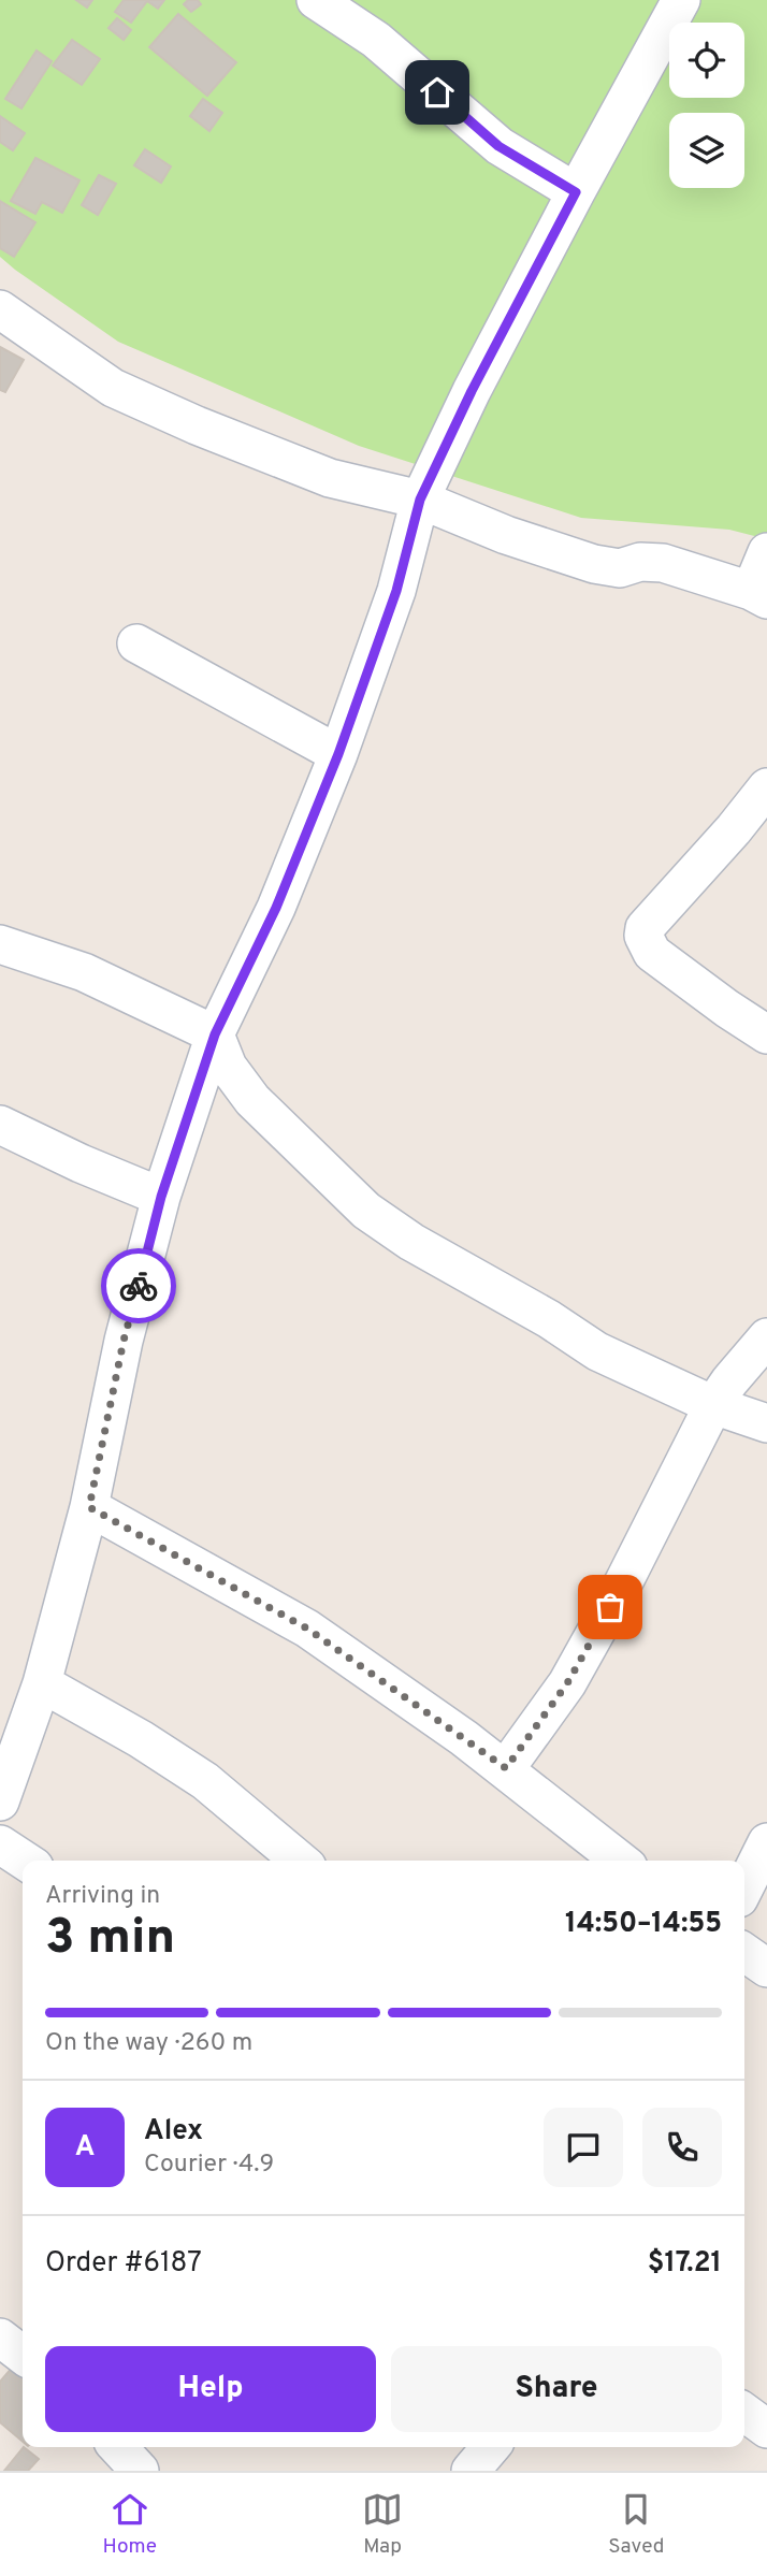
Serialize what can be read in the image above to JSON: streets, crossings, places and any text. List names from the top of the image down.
{
  "page": {
    "heading": ["3 min", "Arriving in", "14:50–14:55"],
    "panel": [
      "Alex",
      "Courier · 4.9",
      "Order #6187",
      "$17.21"
    ],
    "bar": "On the way · 260 m",
    "round": "A",
    "buttons": ["Help", "Share"],
    "tabs": ["Home", "Map", "Saved"]
  }
}
